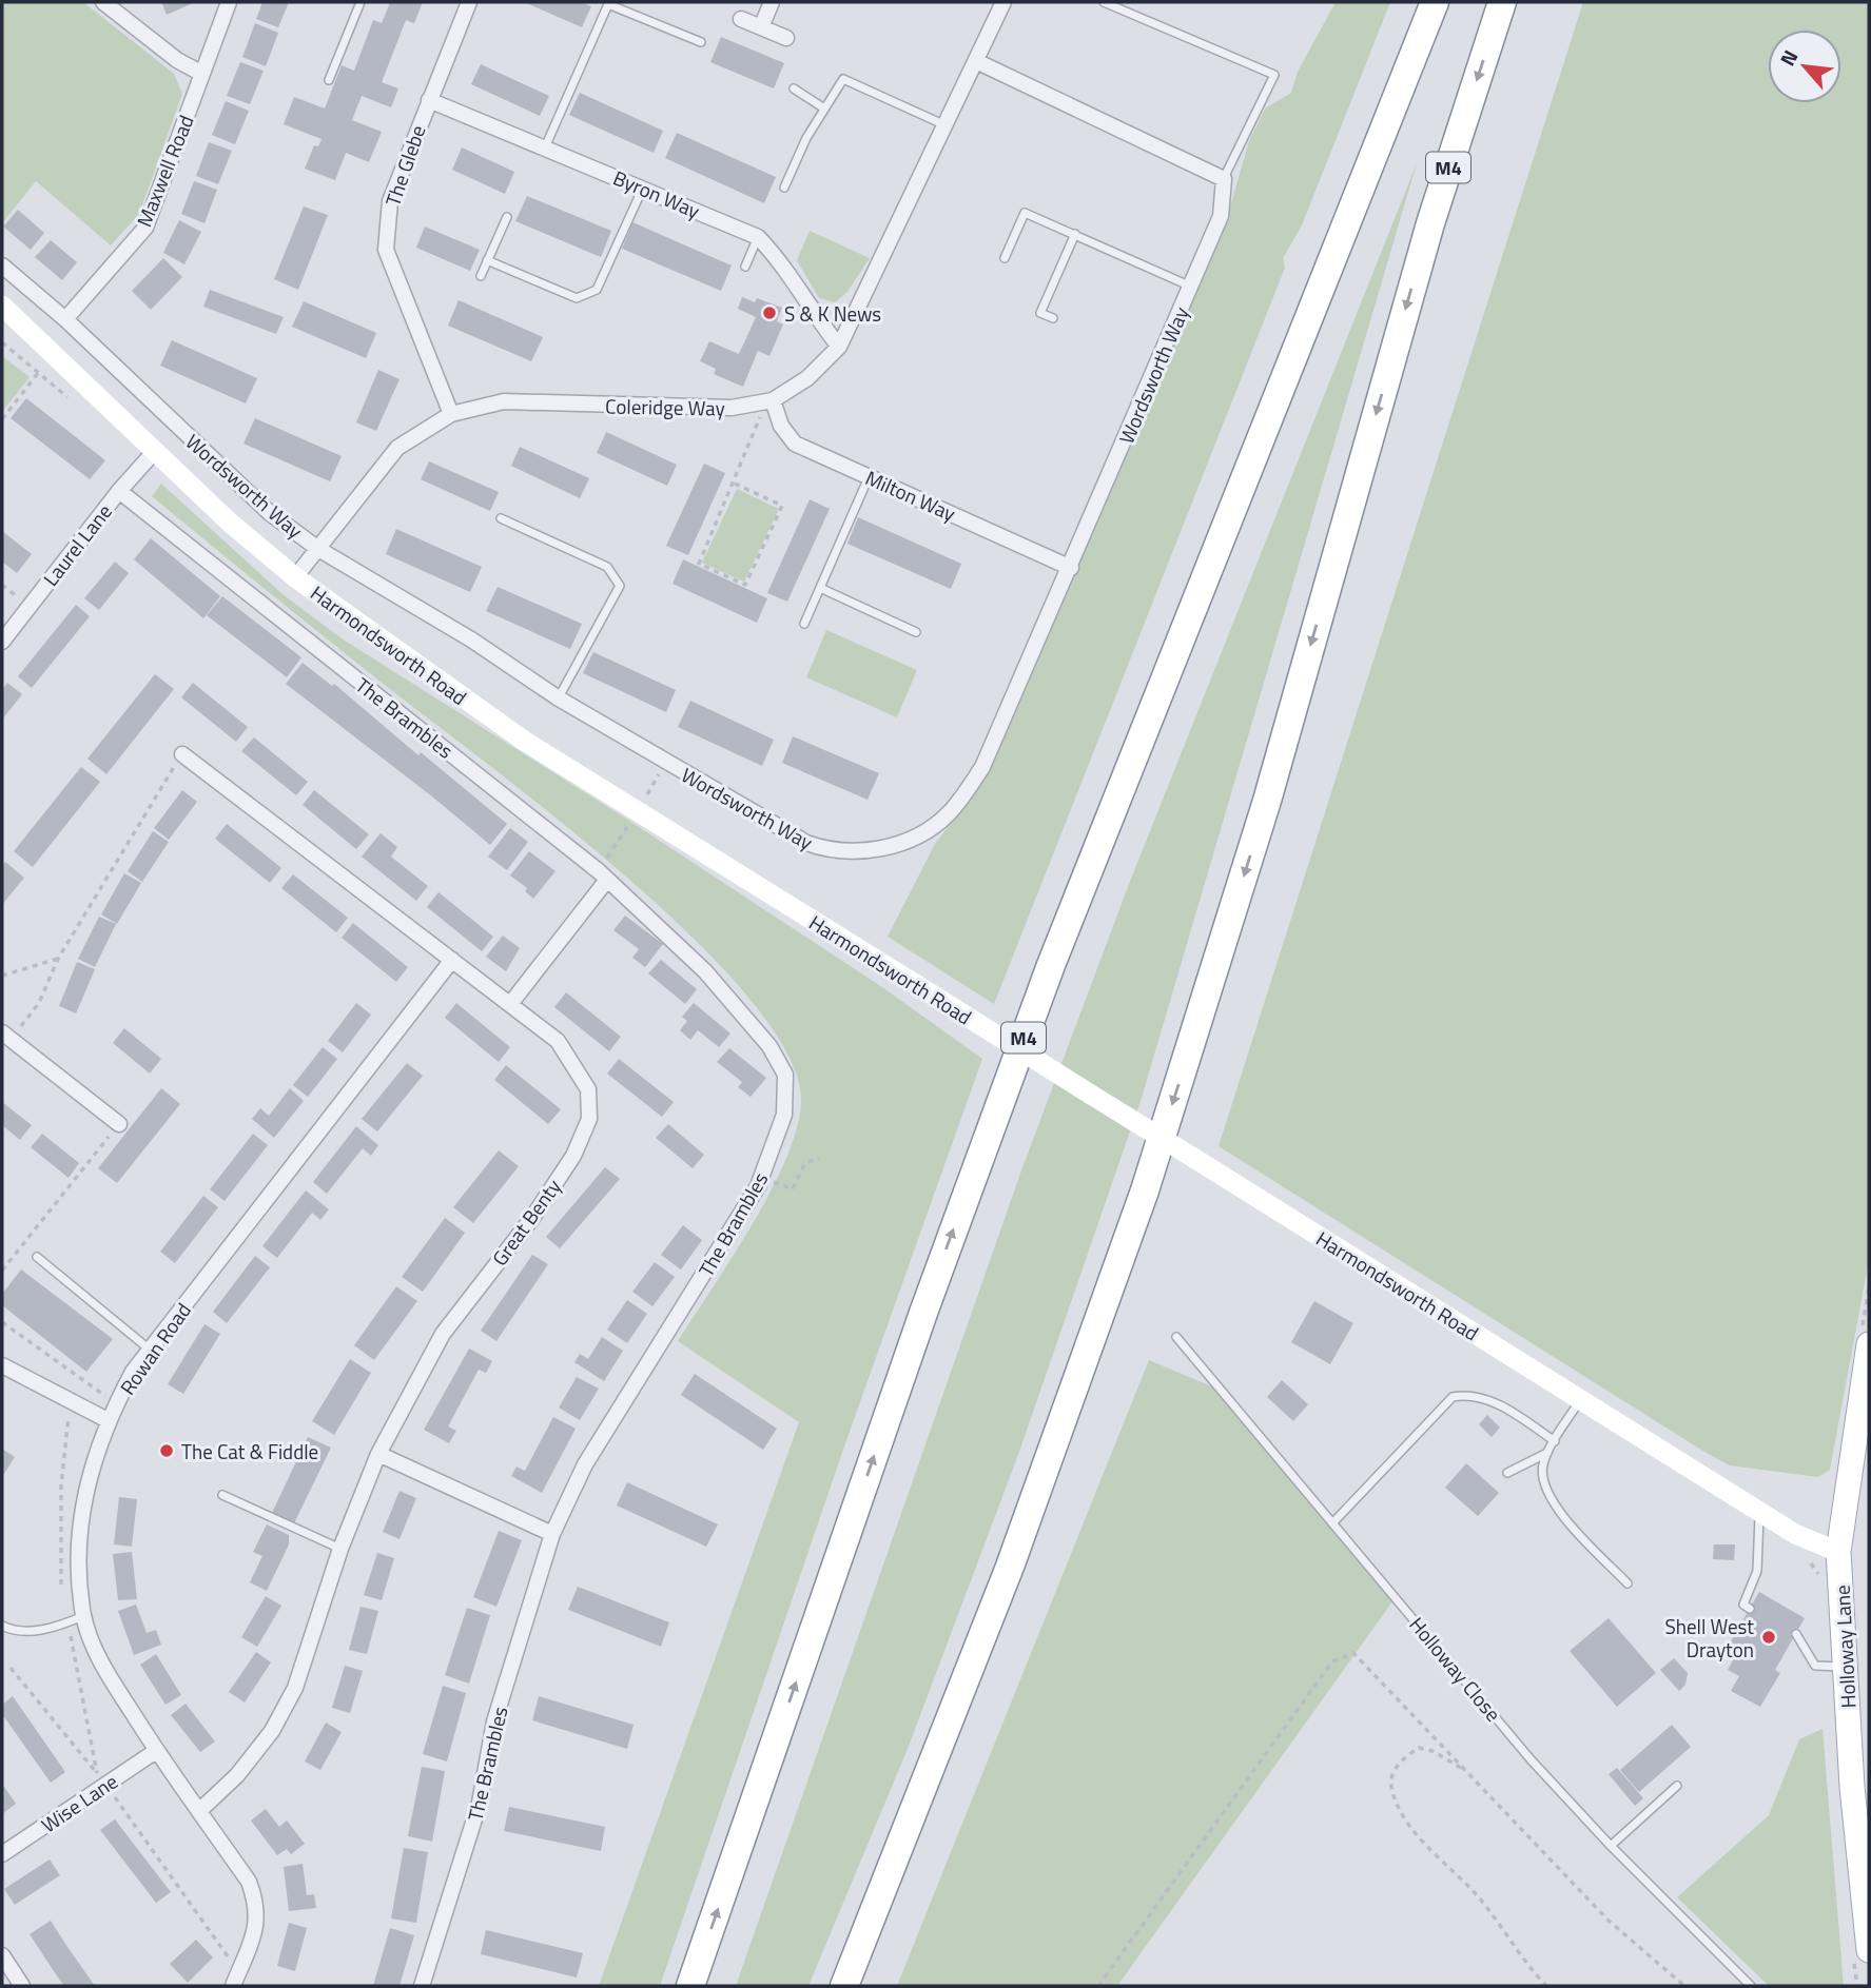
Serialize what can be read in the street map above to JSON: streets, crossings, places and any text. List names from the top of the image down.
{
  "streets": {
    "highway": ["M4"],
    "main road": ["Holloway Lane"],
    "street": [
      "The Glebe",
      "Maxwell Road",
      "Byron Way",
      "Wordsworth Way",
      "Coleridge Way",
      "Milton Way",
      "Laurel Lane",
      "Harmondsworth Road",
      "The Brambles",
      "Great Benty",
      "Rowan Road",
      "Wise Lane"
    ],
    "lane": ["Holloway Close"]
  },
  "crossings": [
    ["The Glebe", "Byron Way"],
    ["The Glebe", "Coleridge Way"],
    ["Maxwell Road", "Wordsworth Way"],
    ["Byron Way", "Coleridge Way"],
    ["Wordsworth Way", "Coleridge Way"],
    ["Wordsworth Way", "Milton Way"],
    ["Coleridge Way", "Milton Way"],
    ["Coleridge Way", "Harmondsworth Road"],
    ["Laurel Lane", "Harmondsworth Road"],
    ["Laurel Lane", "The Brambles"],
    ["Harmondsworth Road", "Holloway Lane"],
    ["Great Benty", "Rowan Road"],
    ["Rowan Road", "Wise Lane"]
  ],
  "places": ["S & K News", "The Cat & Fiddle", "Shell West Drayton"],
  "north": "top left"
}
